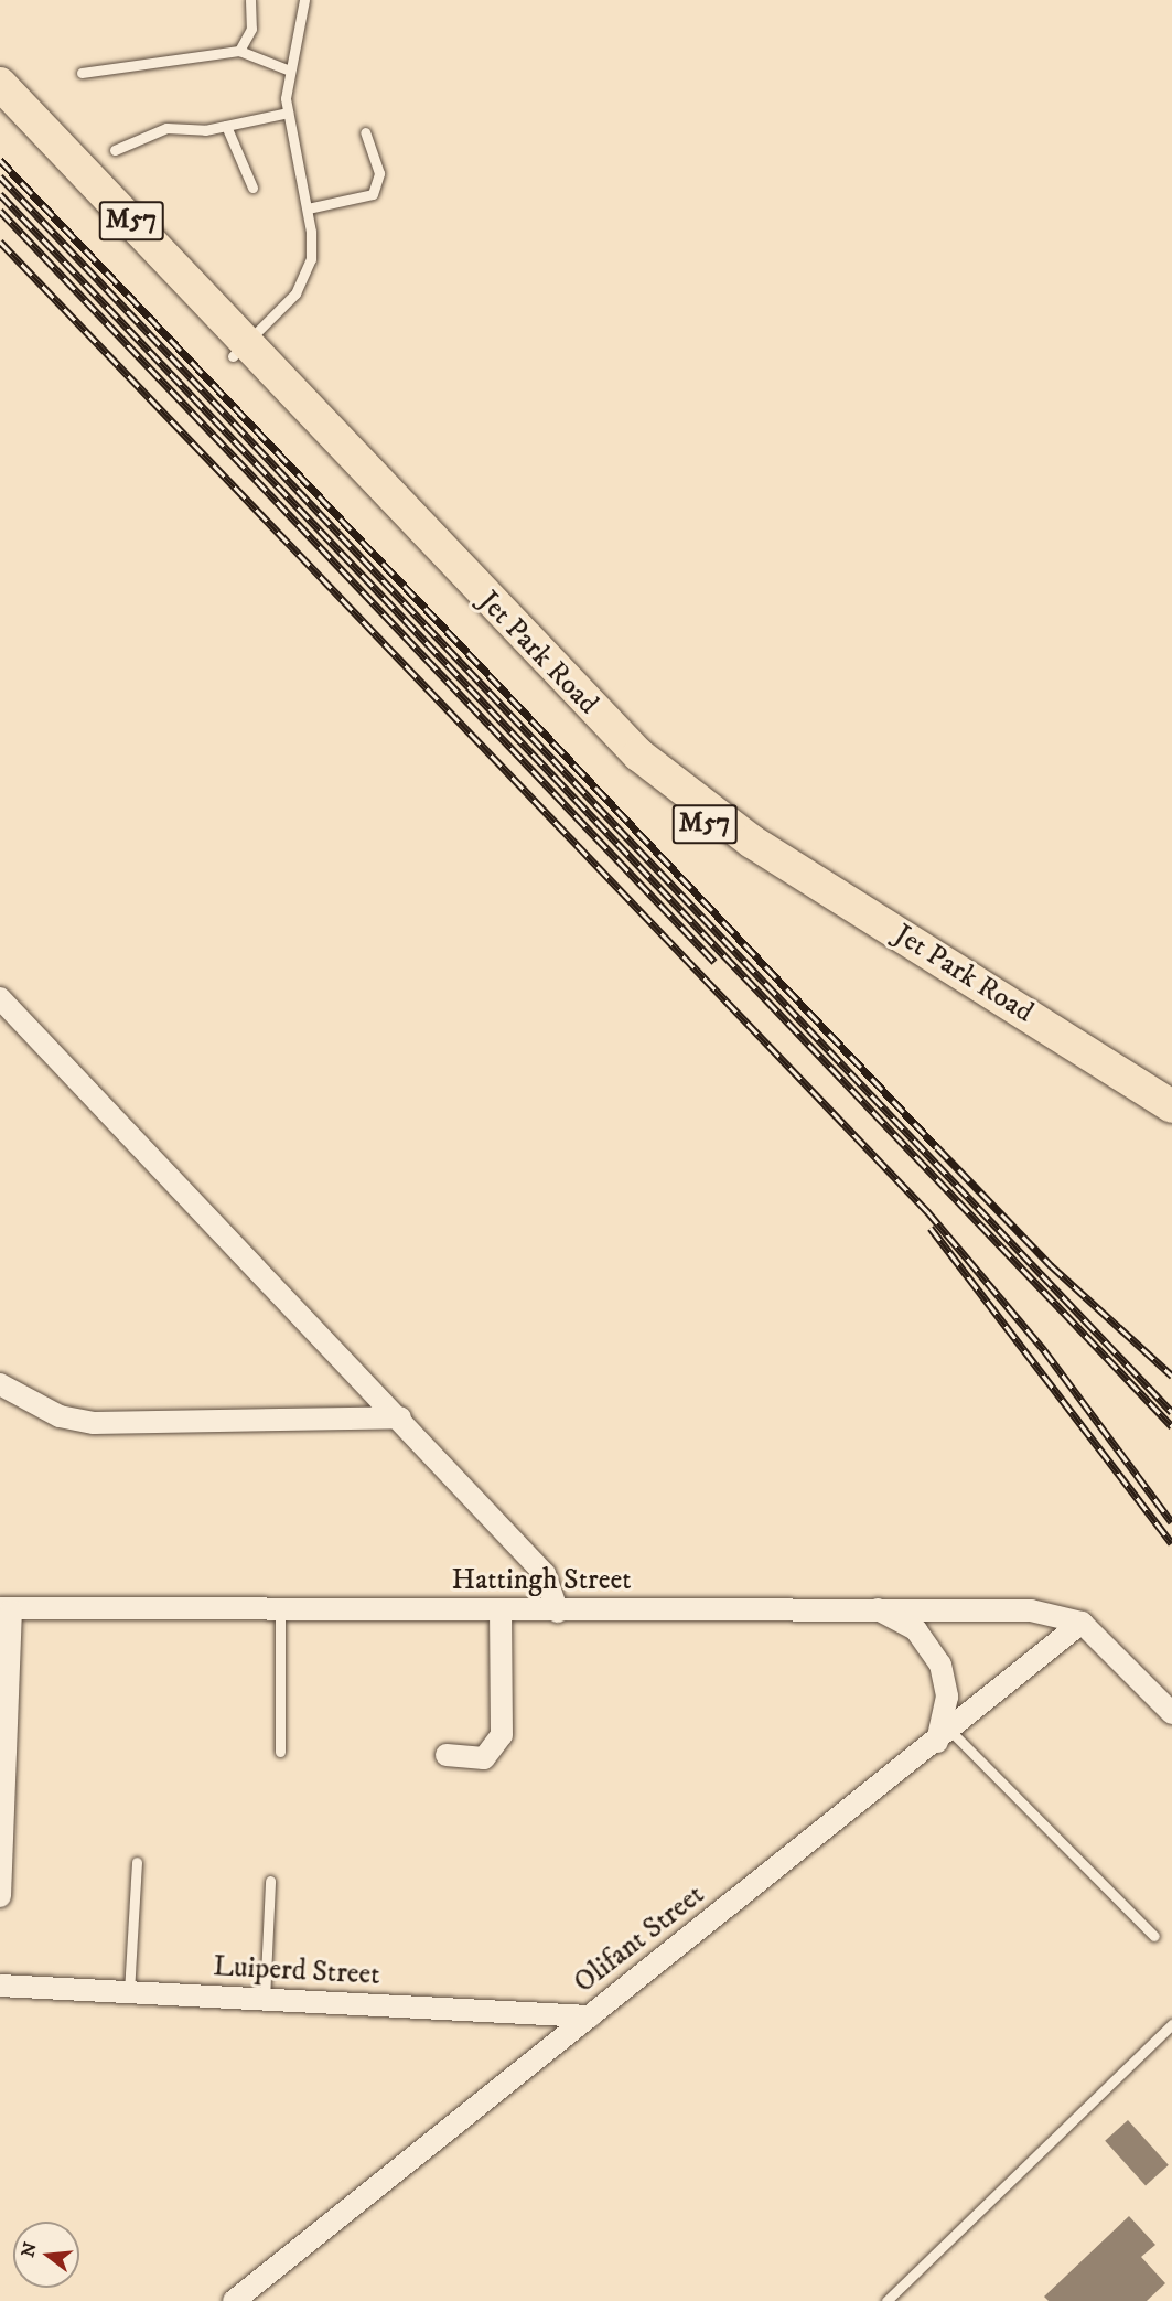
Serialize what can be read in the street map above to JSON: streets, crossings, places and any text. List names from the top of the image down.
{
  "streets": {
    "main road": ["M57", "Jet Park Road"],
    "street": ["Hattingh Street", "Olifant Street", "Luiperd Street"]
  },
  "crossings": [
    ["Hattingh Street", "Olifant Street"],
    ["Olifant Street", "Luiperd Street"]
  ],
  "north": "left"
}
